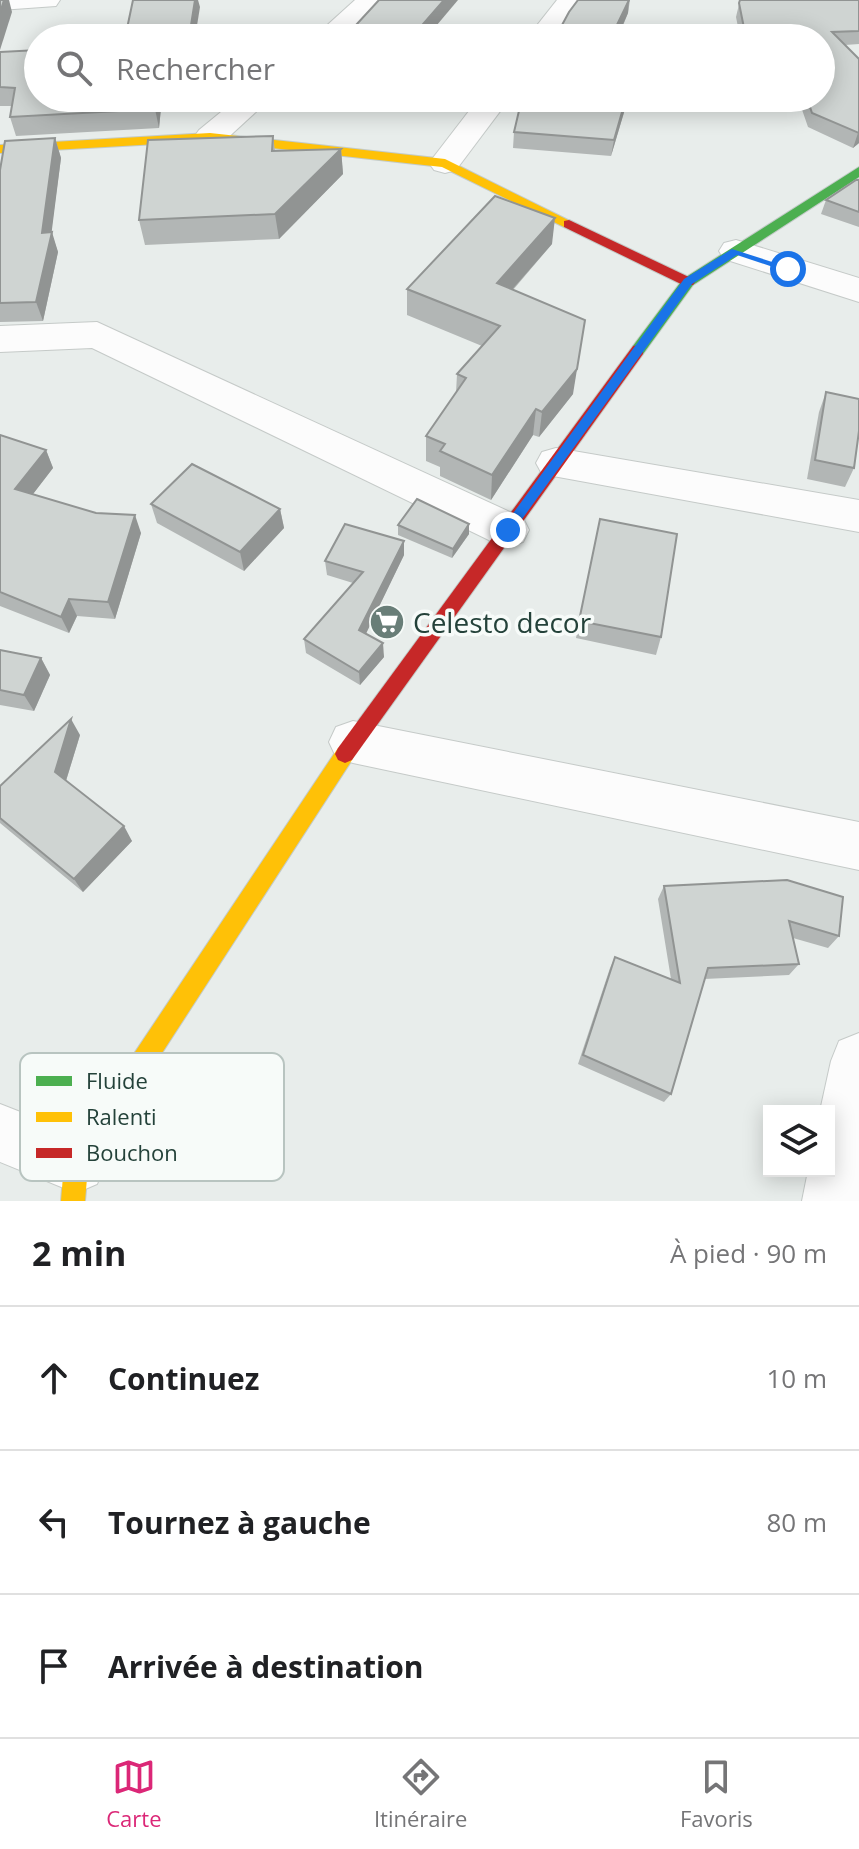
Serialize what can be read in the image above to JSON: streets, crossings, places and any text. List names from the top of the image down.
{
  "places": {
    "supermarket": ["Celesto decor"]
  },
  "legend": ["Fluide", "Ralenti", "Bouchon"],
  "page": {
    "search": "Rechercher",
    "heading": ["2 min", "À pied · 90 m"],
    "list": [
      ["Continuez", "10 m"],
      ["Tournez à gauche", "80 m"],
      "Arrivée à destination"
    ],
    "nav": ["Carte", "Itinéraire", "Favoris"]
  }
}
